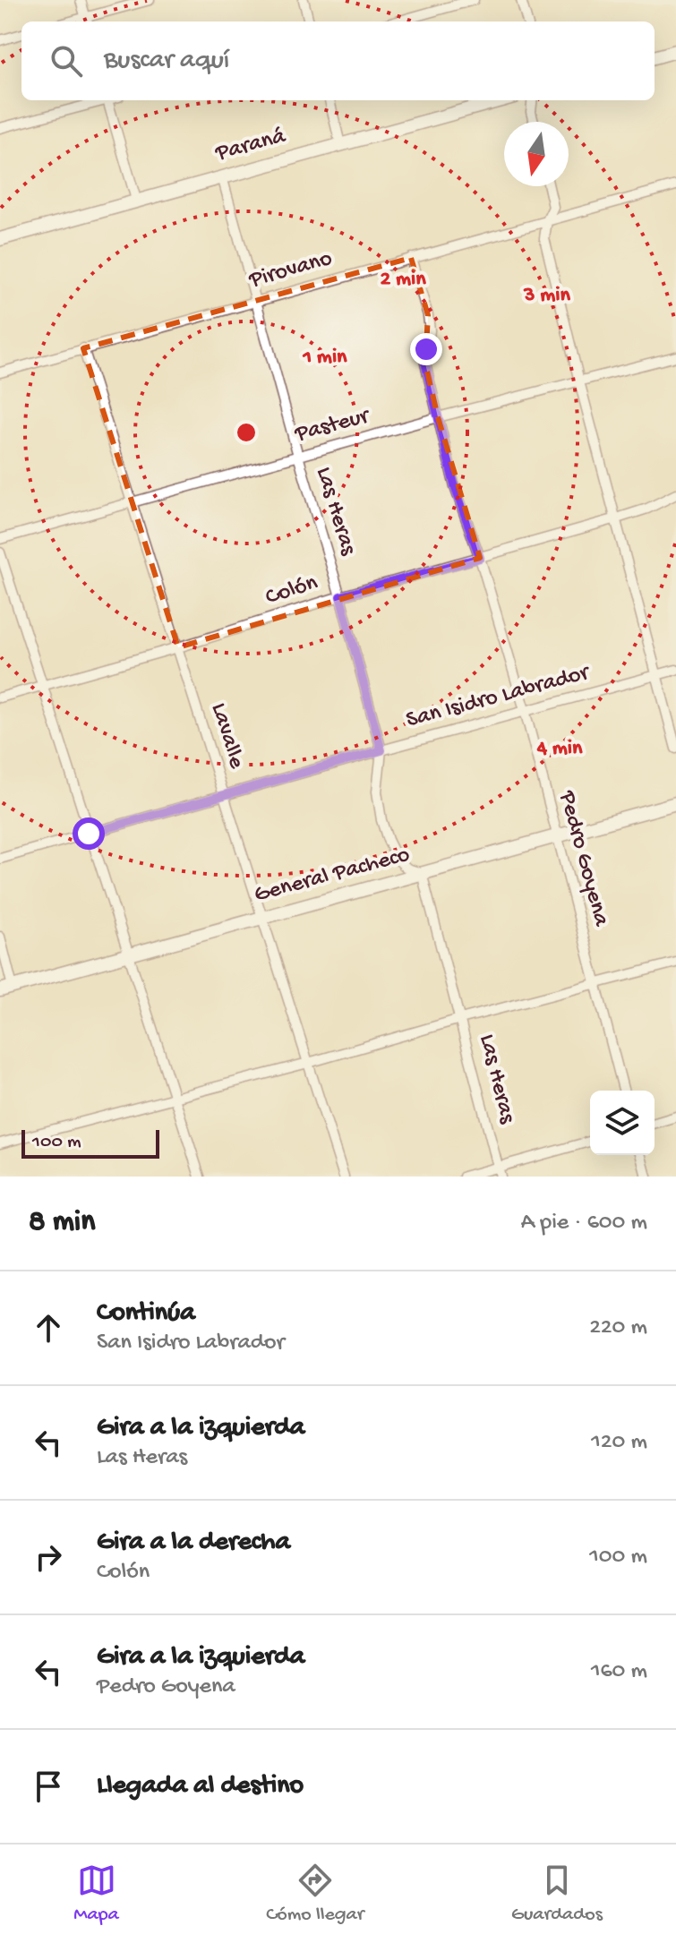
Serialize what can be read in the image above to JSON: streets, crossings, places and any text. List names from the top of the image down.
{
  "streets": {
    "street": [
      "Paraná",
      "Pirovano",
      "Pasteur",
      "Las Heras",
      "Colón",
      "San Isidro Labrador",
      "Lavalle",
      "Pedro Goyena",
      "General Pacheco"
    ]
  },
  "crossings": [
    ["Paraná", "Las Heras"],
    ["Pirovano", "Las Heras"],
    ["Pirovano", "Lavalle"],
    ["Pirovano", "Pedro Goyena"],
    ["Pasteur", "Las Heras"],
    ["Pasteur", "Lavalle"],
    ["Pasteur", "Pedro Goyena"],
    ["Las Heras", "Colón"],
    ["Las Heras", "San Isidro Labrador"],
    ["Las Heras", "General Pacheco"],
    ["Colón", "Lavalle"],
    ["Colón", "Pedro Goyena"],
    ["San Isidro Labrador", "Lavalle"],
    ["San Isidro Labrador", "Pedro Goyena"],
    ["Lavalle", "General Pacheco"],
    ["Pedro Goyena", "General Pacheco"]
  ],
  "scale_bar": "100 m",
  "north": "bottom",
  "page": {
    "search": "Buscar aquí",
    "scale": "100 m",
    "heading": ["8 min", "A pie · 600 m"],
    "list": [
      ["Continúa", "San Isidro Labrador", "220 m"],
      ["Gira a la izquierda", "Las Heras", "120 m"],
      ["Gira a la derecha", "Colón", "100 m"],
      ["Gira a la izquierda", "Pedro Goyena", "160 m"],
      "Llegada al destino"
    ],
    "nav": ["Mapa", "Cómo llegar", "Guardados"]
  },
  "rings": [
    "2 min",
    "3 min",
    "1 min",
    "4 min"
  ]
}
